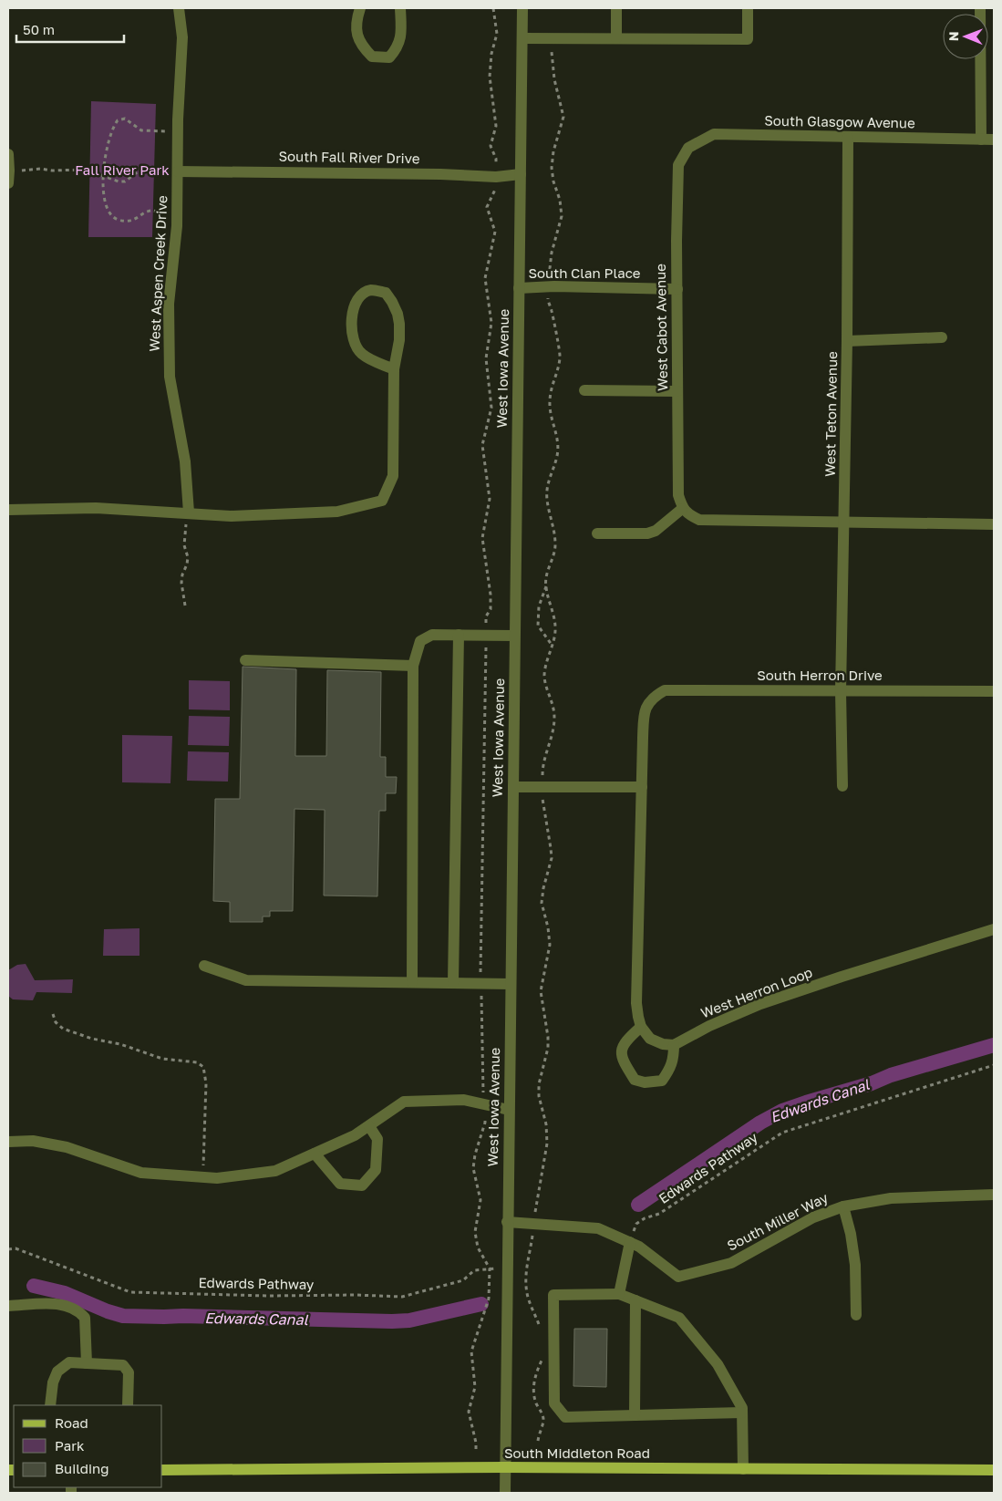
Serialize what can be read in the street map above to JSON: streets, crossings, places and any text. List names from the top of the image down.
{
  "streets": {
    "main road": ["South Middleton Road"],
    "street": [
      "South Glasgow Avenue",
      "South Fall River Drive",
      "West Aspen Creek Drive",
      "South Clan Place",
      "West Cabot Avenue",
      "West Iowa Avenue",
      "West Teton Avenue",
      "South Herron Drive",
      "West Herron Loop",
      "South Miller Way"
    ],
    "path": ["Edwards Pathway"]
  },
  "crossings": [
    ["South Glasgow Avenue", "West Cabot Avenue"],
    ["South Glasgow Avenue", "West Teton Avenue"],
    ["South Fall River Drive", "West Aspen Creek Drive"],
    ["South Fall River Drive", "West Iowa Avenue"],
    ["South Clan Place", "West Cabot Avenue"],
    ["South Clan Place", "West Iowa Avenue"],
    ["West Iowa Avenue", "Edwards Pathway"],
    ["West Iowa Avenue", "South Miller Way"],
    ["West Iowa Avenue", "South Middleton Road"],
    ["West Teton Avenue", "South Herron Drive"],
    ["Edwards Pathway", "South Miller Way"]
  ],
  "water": ["Edwards Canal"],
  "parks": ["Fall River Park"],
  "legend": ["Road", "Park", "Building"],
  "scale_bar": "50 m",
  "north": "left"
}
